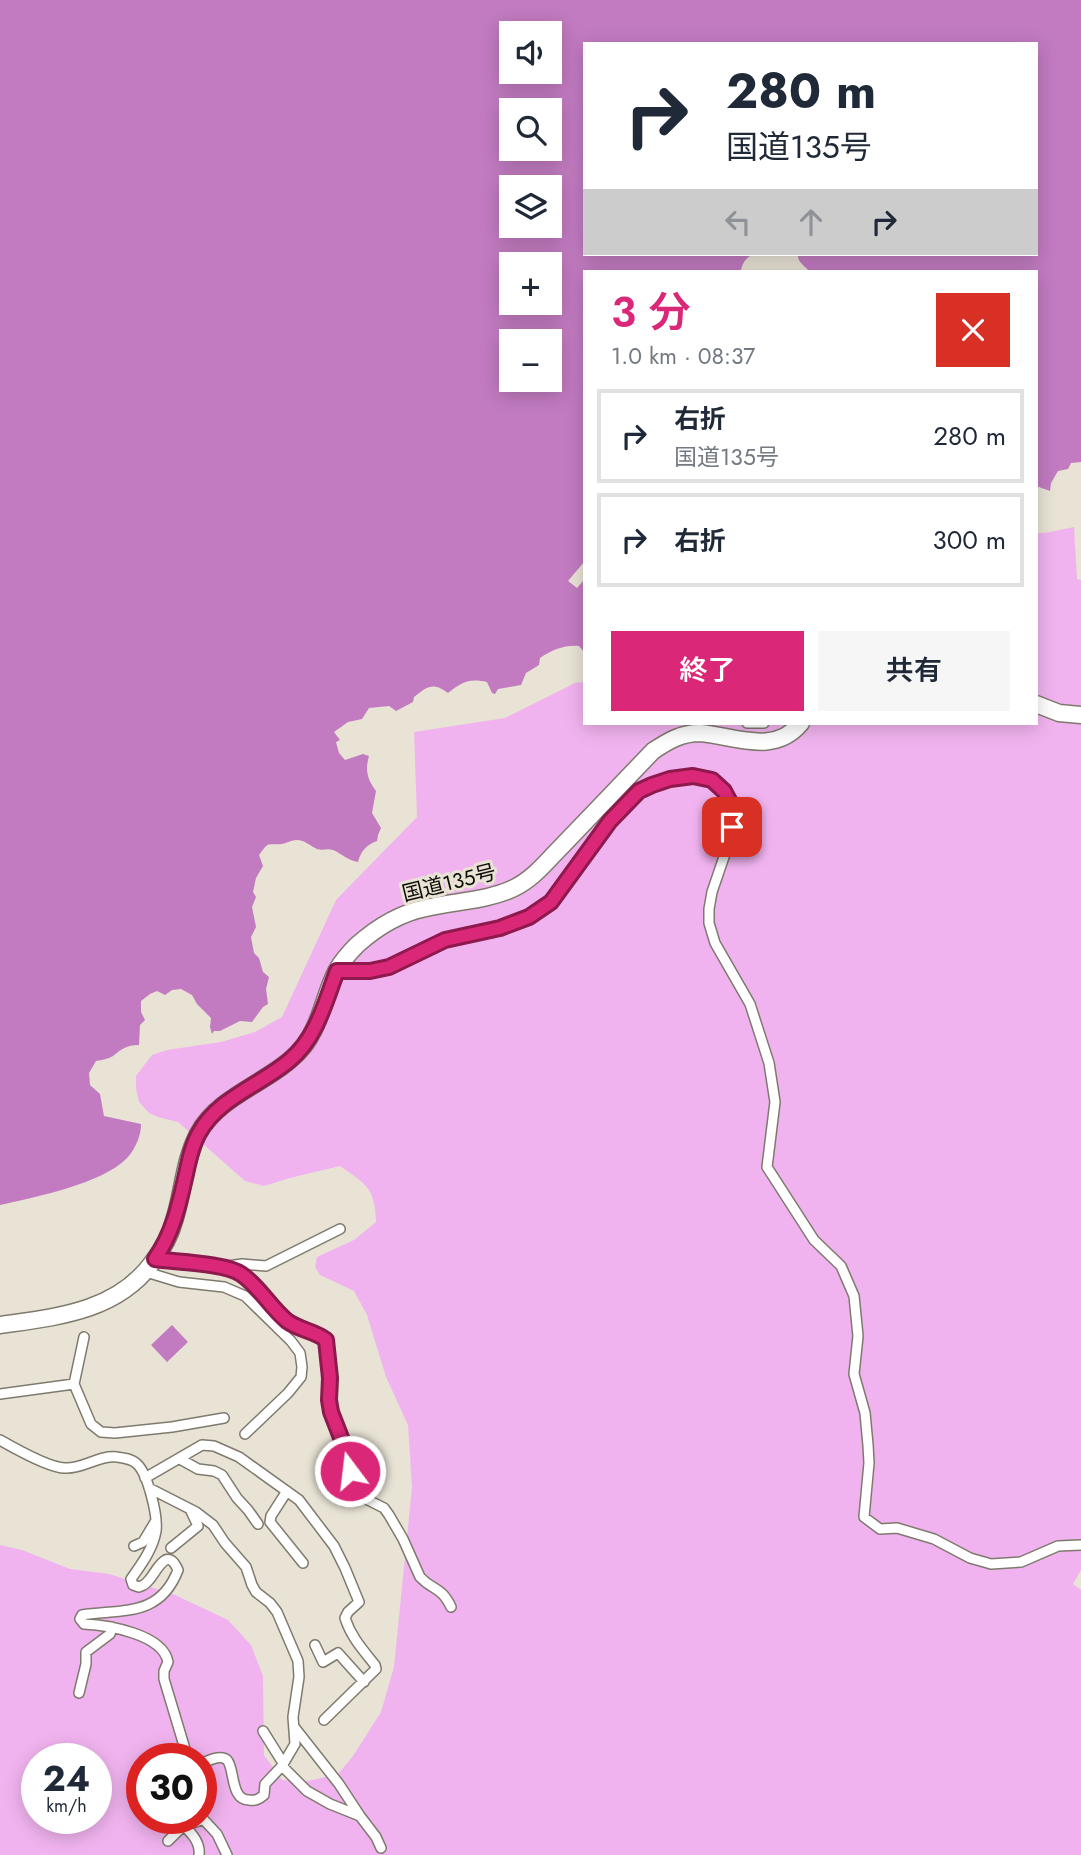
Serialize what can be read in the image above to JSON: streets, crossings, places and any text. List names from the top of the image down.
{
  "streets": {
    "highway": ["国道135号"]
  },
  "page": {
    "map_buttons": ["+", "−"],
    "turn": ["280 m", "国道135号"],
    "heading": ["3 分", "1.0 km · 08:37"],
    "list": [
      {
        "name": "右折",
        "note": "国道135号",
        "value": "280 m"
      },
      {
        "name": "右折",
        "value": "300 m"
      }
    ],
    "buttons": ["終了", "共有"],
    "speed": "24 km/h",
    "limit": "30"
  }
}
